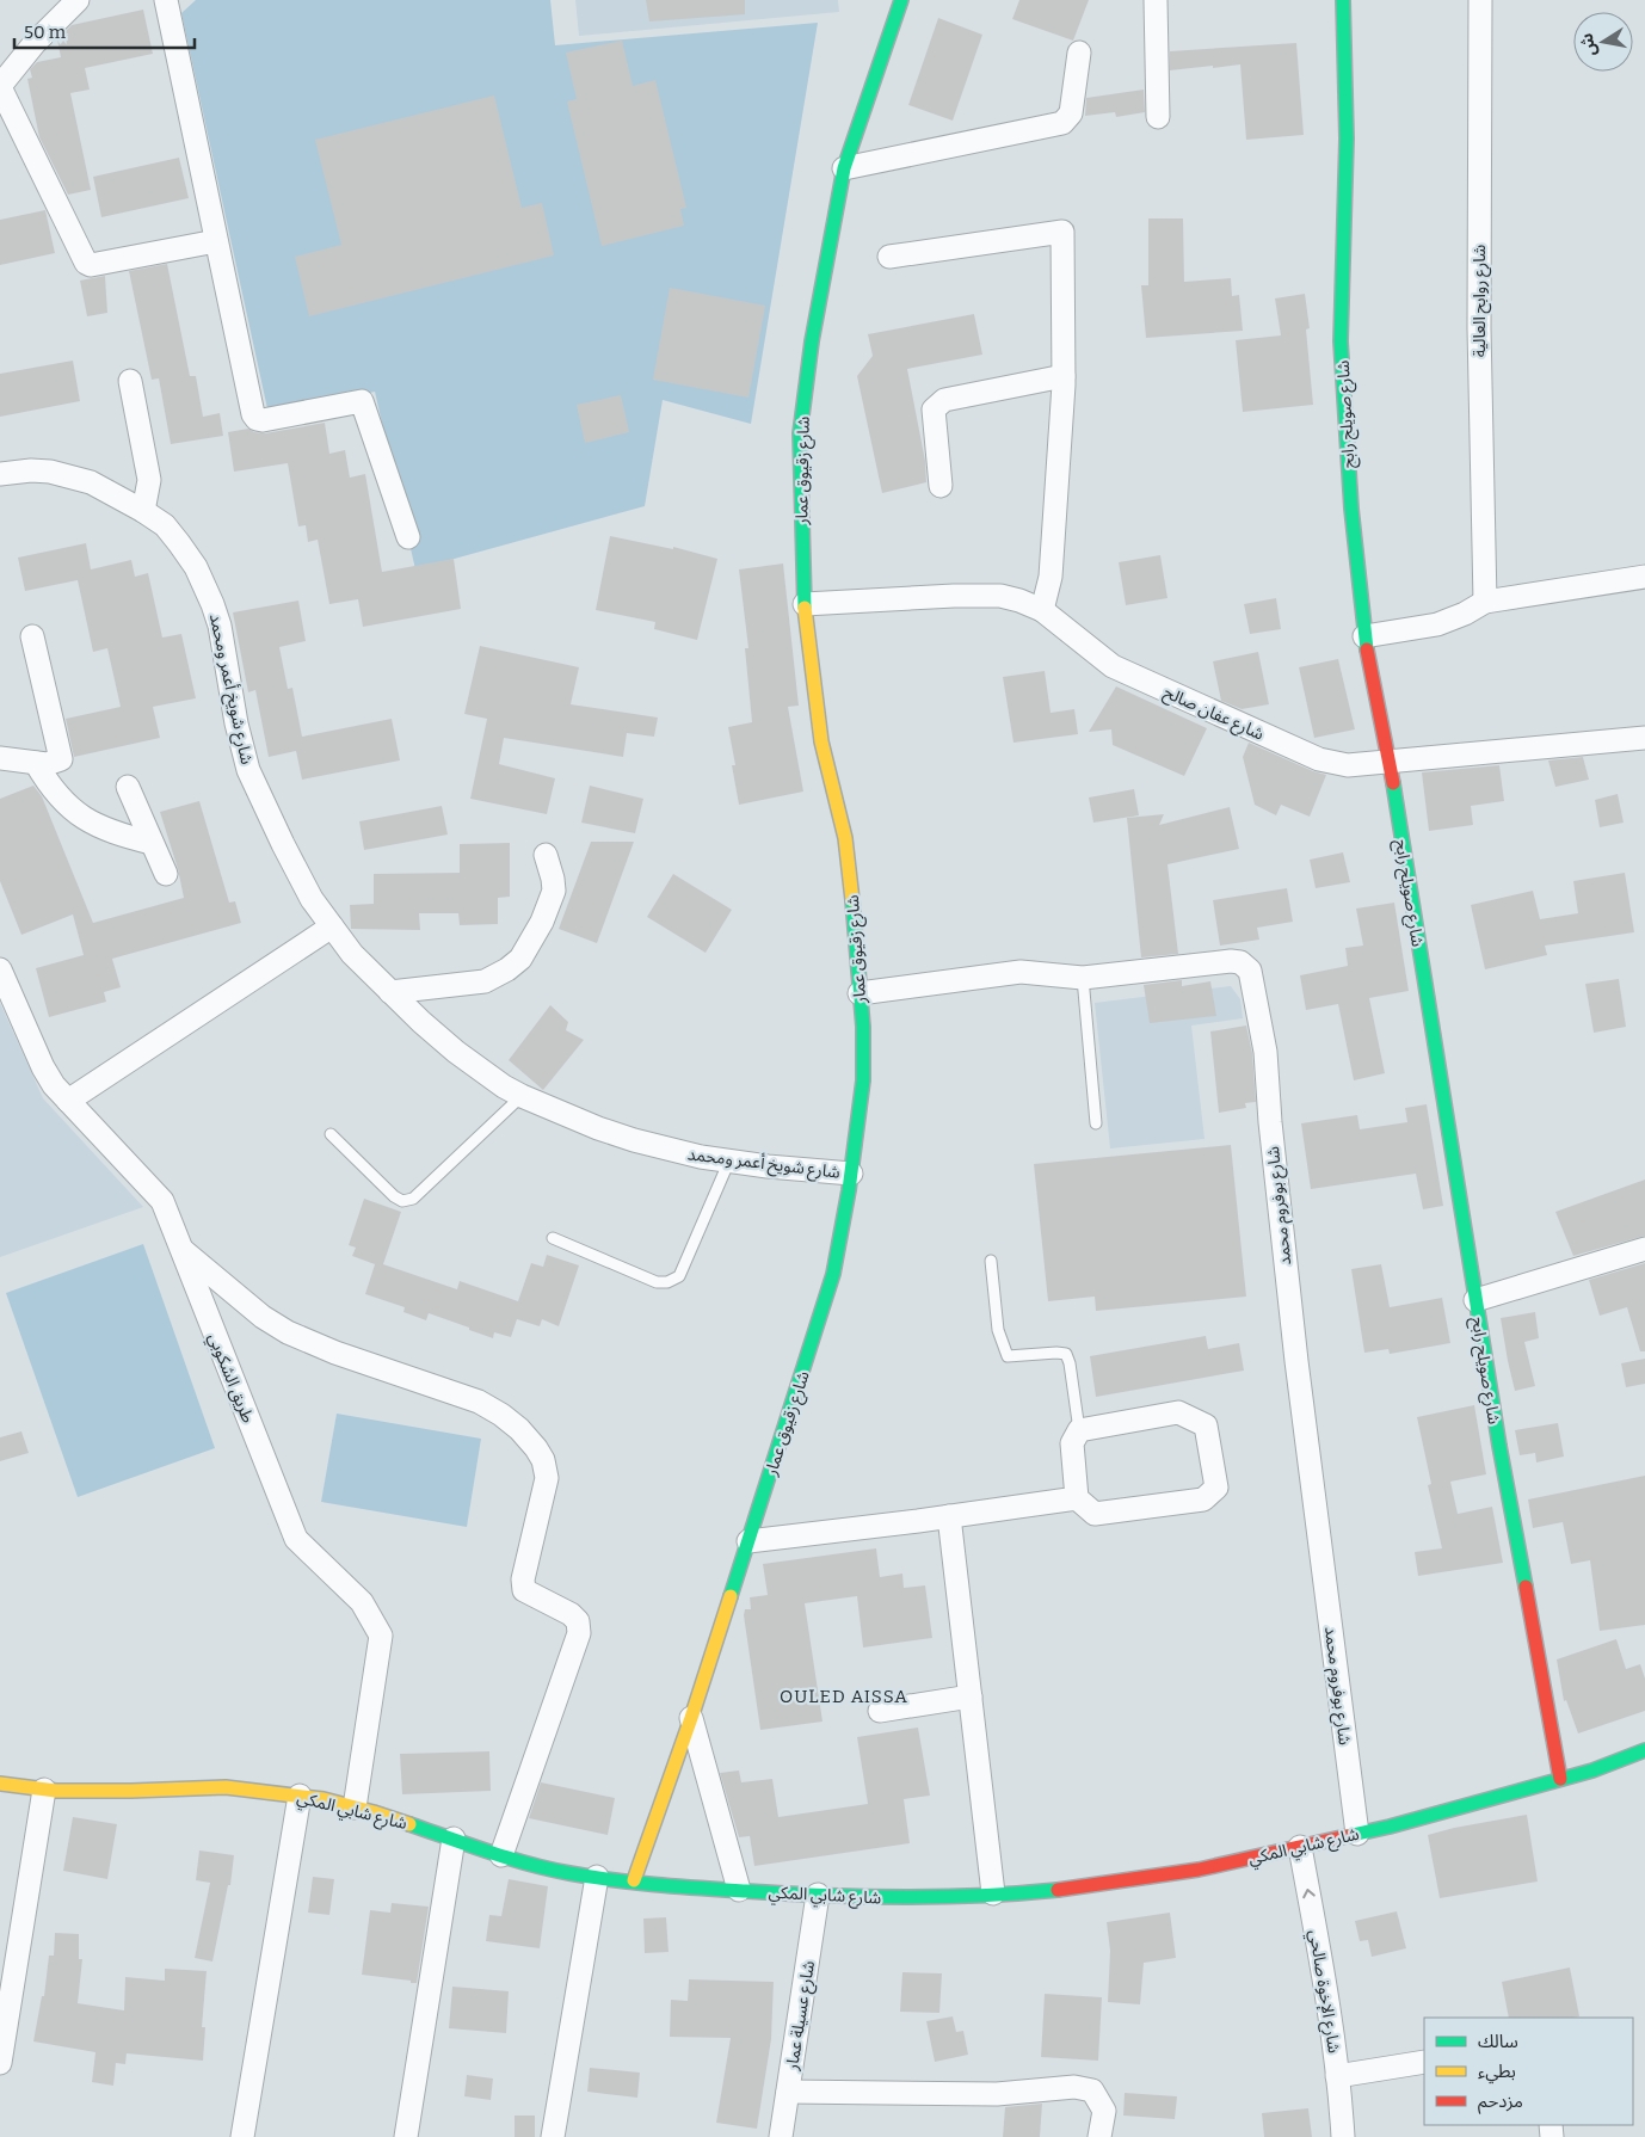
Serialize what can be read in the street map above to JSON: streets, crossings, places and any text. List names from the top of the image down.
{
  "streets": {
    "main road": ["شارع صويلح رابح", "شارع زقيوق عمار", "شارع شابي المكي"],
    "street": [
      "شارع روابح العالية",
      "شارع شويخ أعمر ومحمد",
      "شارع عفان صالح",
      "شارع بوفروم محمد",
      "طريق الشكوبي",
      "شارع الإخوة صالحي",
      "شارع عسيلة عمار"
    ]
  },
  "crossings": [
    ["شارع صويلح رابح", "شارع عفان صالح"],
    ["شارع صويلح رابح", "شارع شابي المكي"],
    ["شارع زقيوق عمار", "شارع شويخ أعمر ومحمد"],
    ["شارع زقيوق عمار", "شارع عفان صالح"],
    ["شارع زقيوق عمار", "شارع بوفروم محمد"],
    ["شارع زقيوق عمار", "شارع شابي المكي"],
    ["شارع بوفروم محمد", "شارع شابي المكي"],
    ["طريق الشكوبي", "شارع شابي المكي"],
    ["شارع شابي المكي", "شارع الإخوة صالحي"],
    ["شارع شابي المكي", "شارع عسيلة عمار"]
  ],
  "one_way": ["شارع الإخوة صالحي"],
  "districts": ["OULED AISSA"],
  "legend": ["سالك", "بطيء", "مزدحم"],
  "scale_bar": "50 m",
  "north": "left"
}
